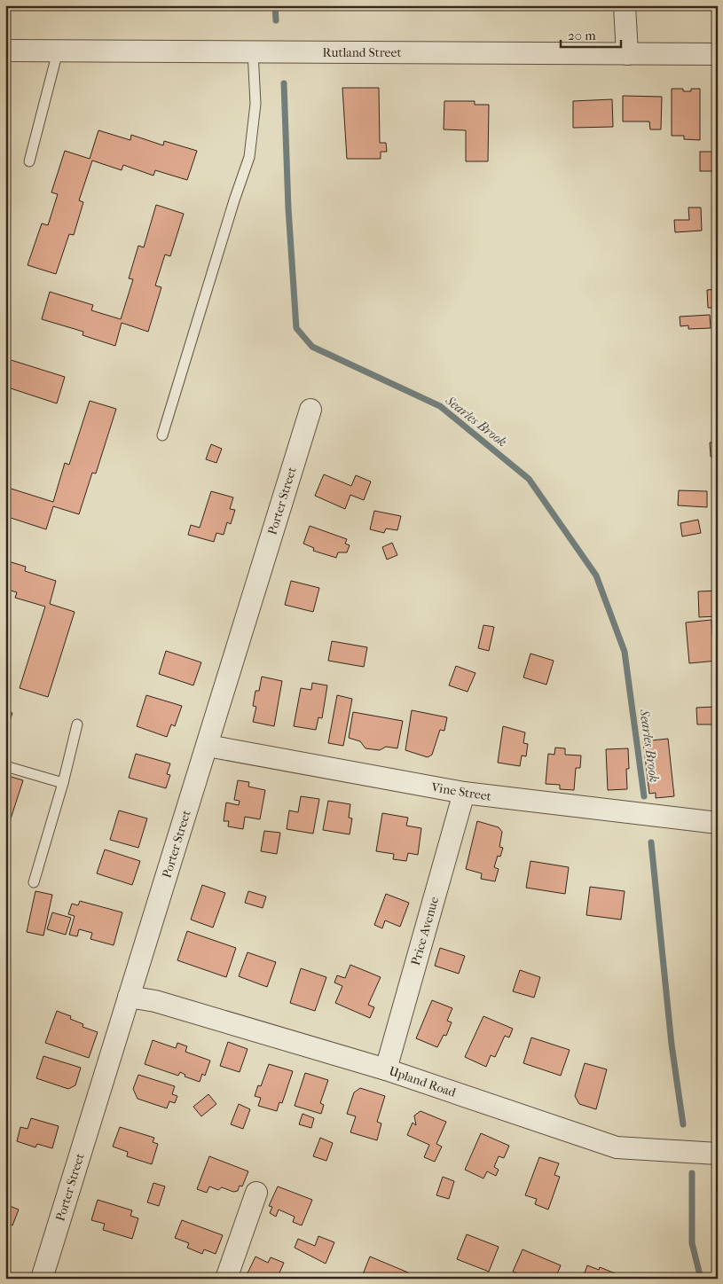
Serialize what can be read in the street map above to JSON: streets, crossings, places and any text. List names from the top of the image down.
{
  "streets": {
    "street": [
      "Rutland Street",
      "Porter Street",
      "Vine Street",
      "Price Avenue",
      "Upland Road"
    ]
  },
  "crossings": [
    ["Porter Street", "Vine Street"],
    ["Porter Street", "Upland Road"],
    ["Vine Street", "Price Avenue"],
    ["Price Avenue", "Upland Road"]
  ],
  "water": ["Searles Brook"],
  "scale_bar": "20 m"
}
